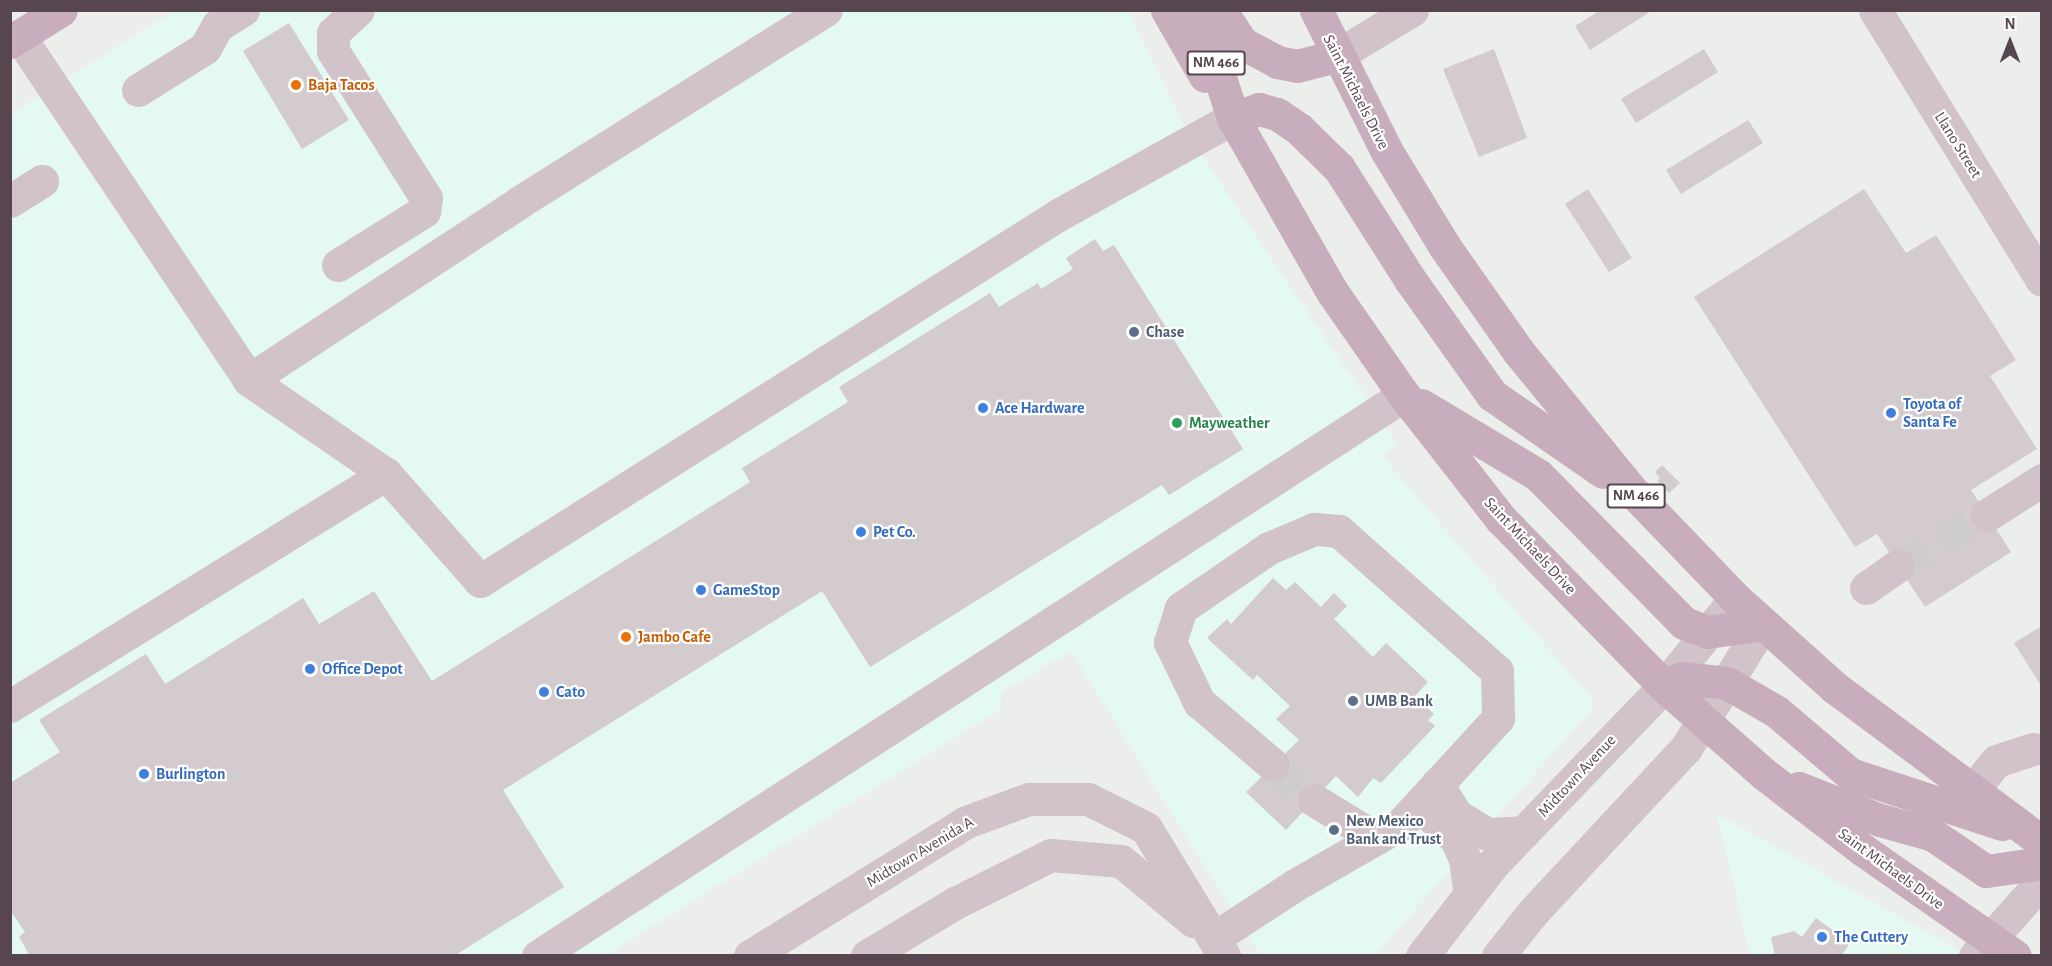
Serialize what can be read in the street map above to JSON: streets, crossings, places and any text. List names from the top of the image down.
{
  "streets": {
    "main road": ["NM 466", "Saint Michaels Drive"],
    "street": ["Llano Street", "Midtown Avenue", "Midtown Avenida A"]
  },
  "crossings": [
    ["Saint Michaels Drive", "Midtown Avenue"]
  ],
  "places": [
    "Baja Tacos",
    "Chase",
    "Ace Hardware",
    "Toyota of Santa Fe",
    "Mayweather",
    "Pet Co.",
    "GameStop",
    "Jambo Cafe",
    "Office Depot",
    "Cato",
    "UMB Bank",
    "Burlington",
    "New Mexico Bank and Trust",
    "The Cuttery"
  ],
  "north": "top"
}
